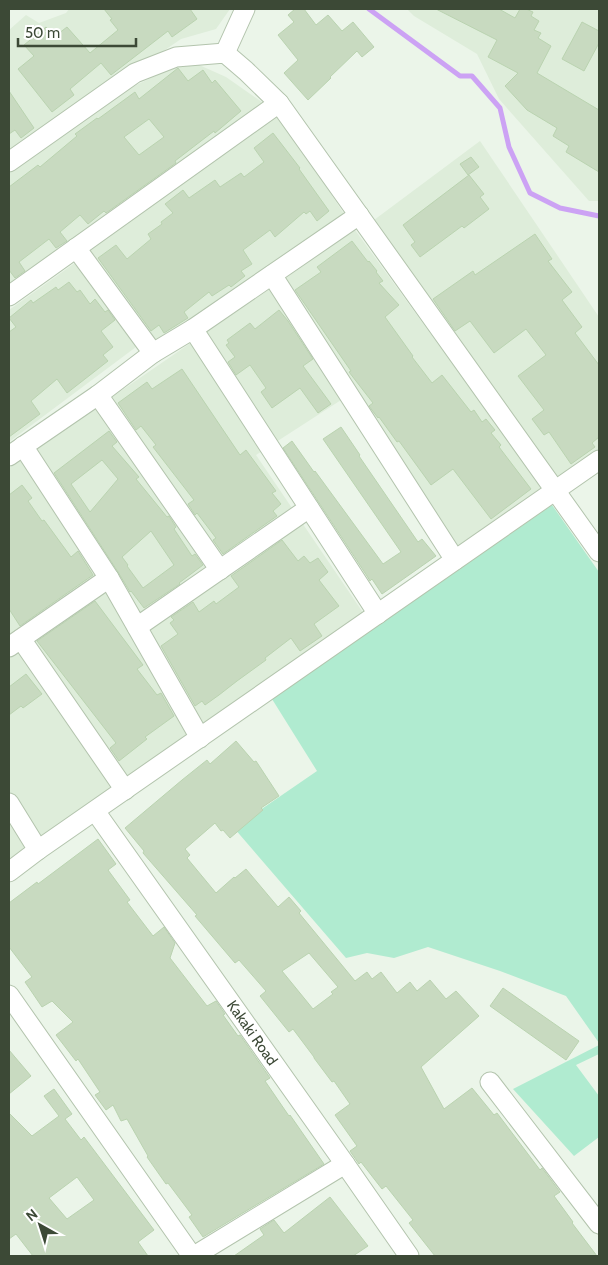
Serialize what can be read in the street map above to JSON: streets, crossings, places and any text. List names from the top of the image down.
{
  "streets": {
    "street": ["Kakaki Road"]
  },
  "scale_bar": "50 m",
  "north": "top left"
}
